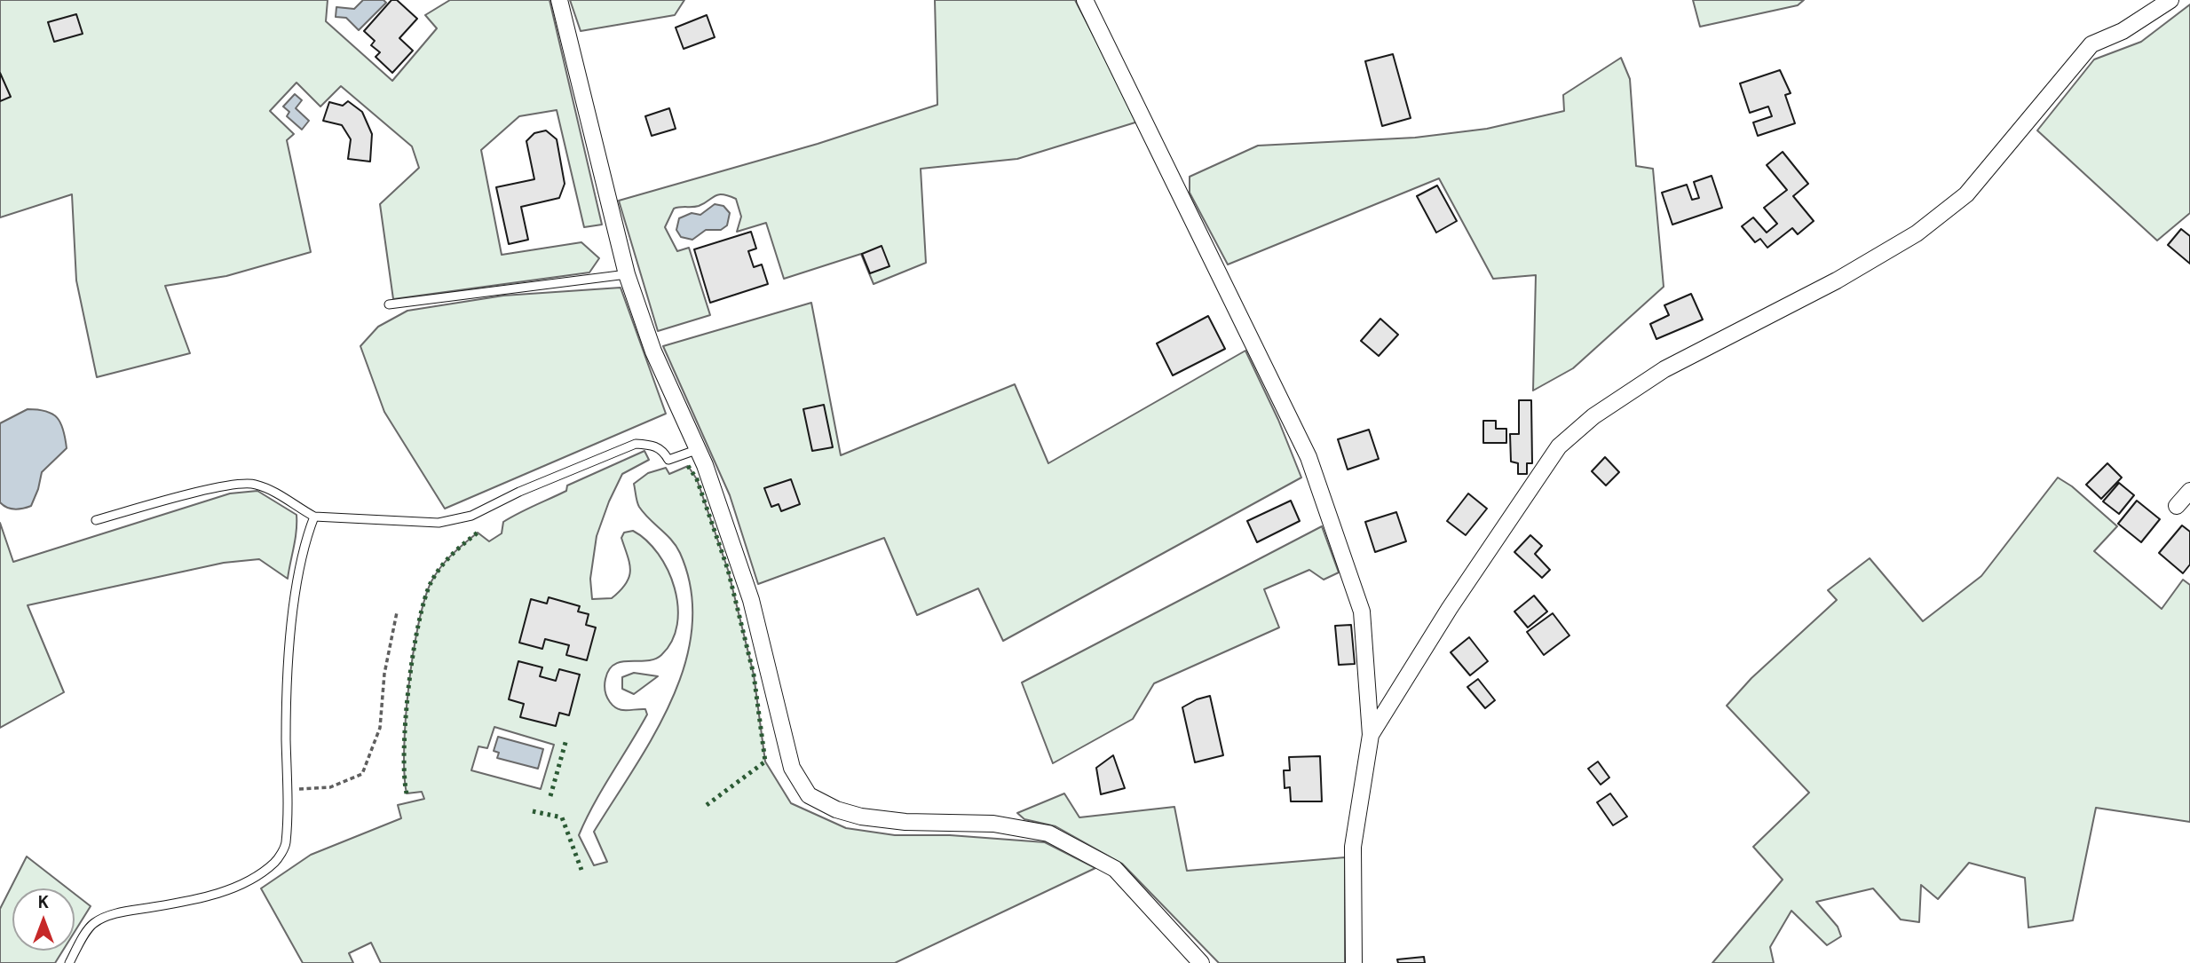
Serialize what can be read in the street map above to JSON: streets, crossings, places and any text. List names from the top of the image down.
{
  "north": "top"
}
